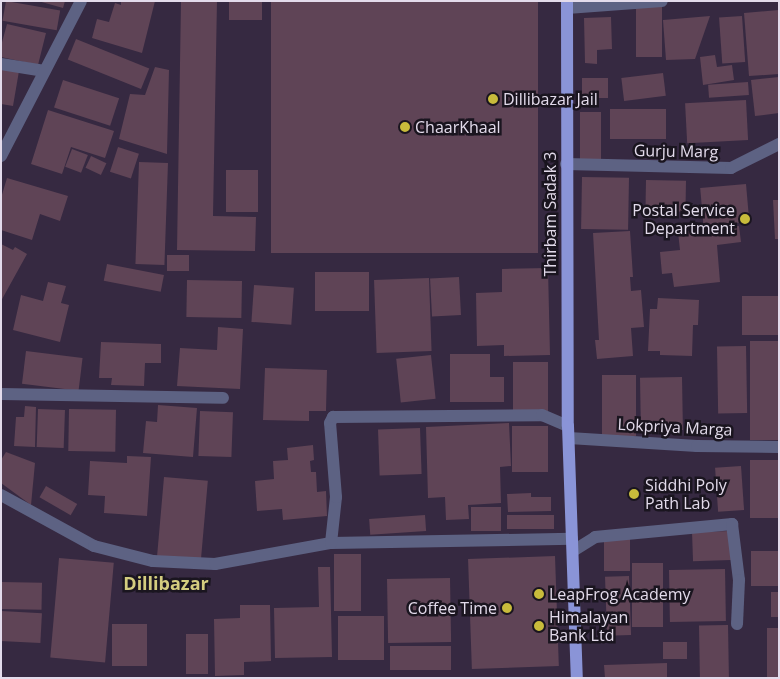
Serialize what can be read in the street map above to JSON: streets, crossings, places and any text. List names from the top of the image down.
{
  "streets": {
    "main road": ["Thirbam Sadak 3"],
    "street": ["Gurju Marg", "Lokpriya Marga"]
  },
  "crossings": [
    ["Gurju Marg", "Thirbam Sadak 3"],
    ["Thirbam Sadak 3", "Lokpriya Marga"]
  ],
  "districts": ["Dillibazar"],
  "places": [
    "Dillibazar Jail",
    "ChaarKhaal",
    "Postal Service Department",
    "Siddhi Poly Path Lab",
    "LeapFrog Academy",
    "Coffee Time",
    "Himalayan Bank Ltd"
  ]
}
